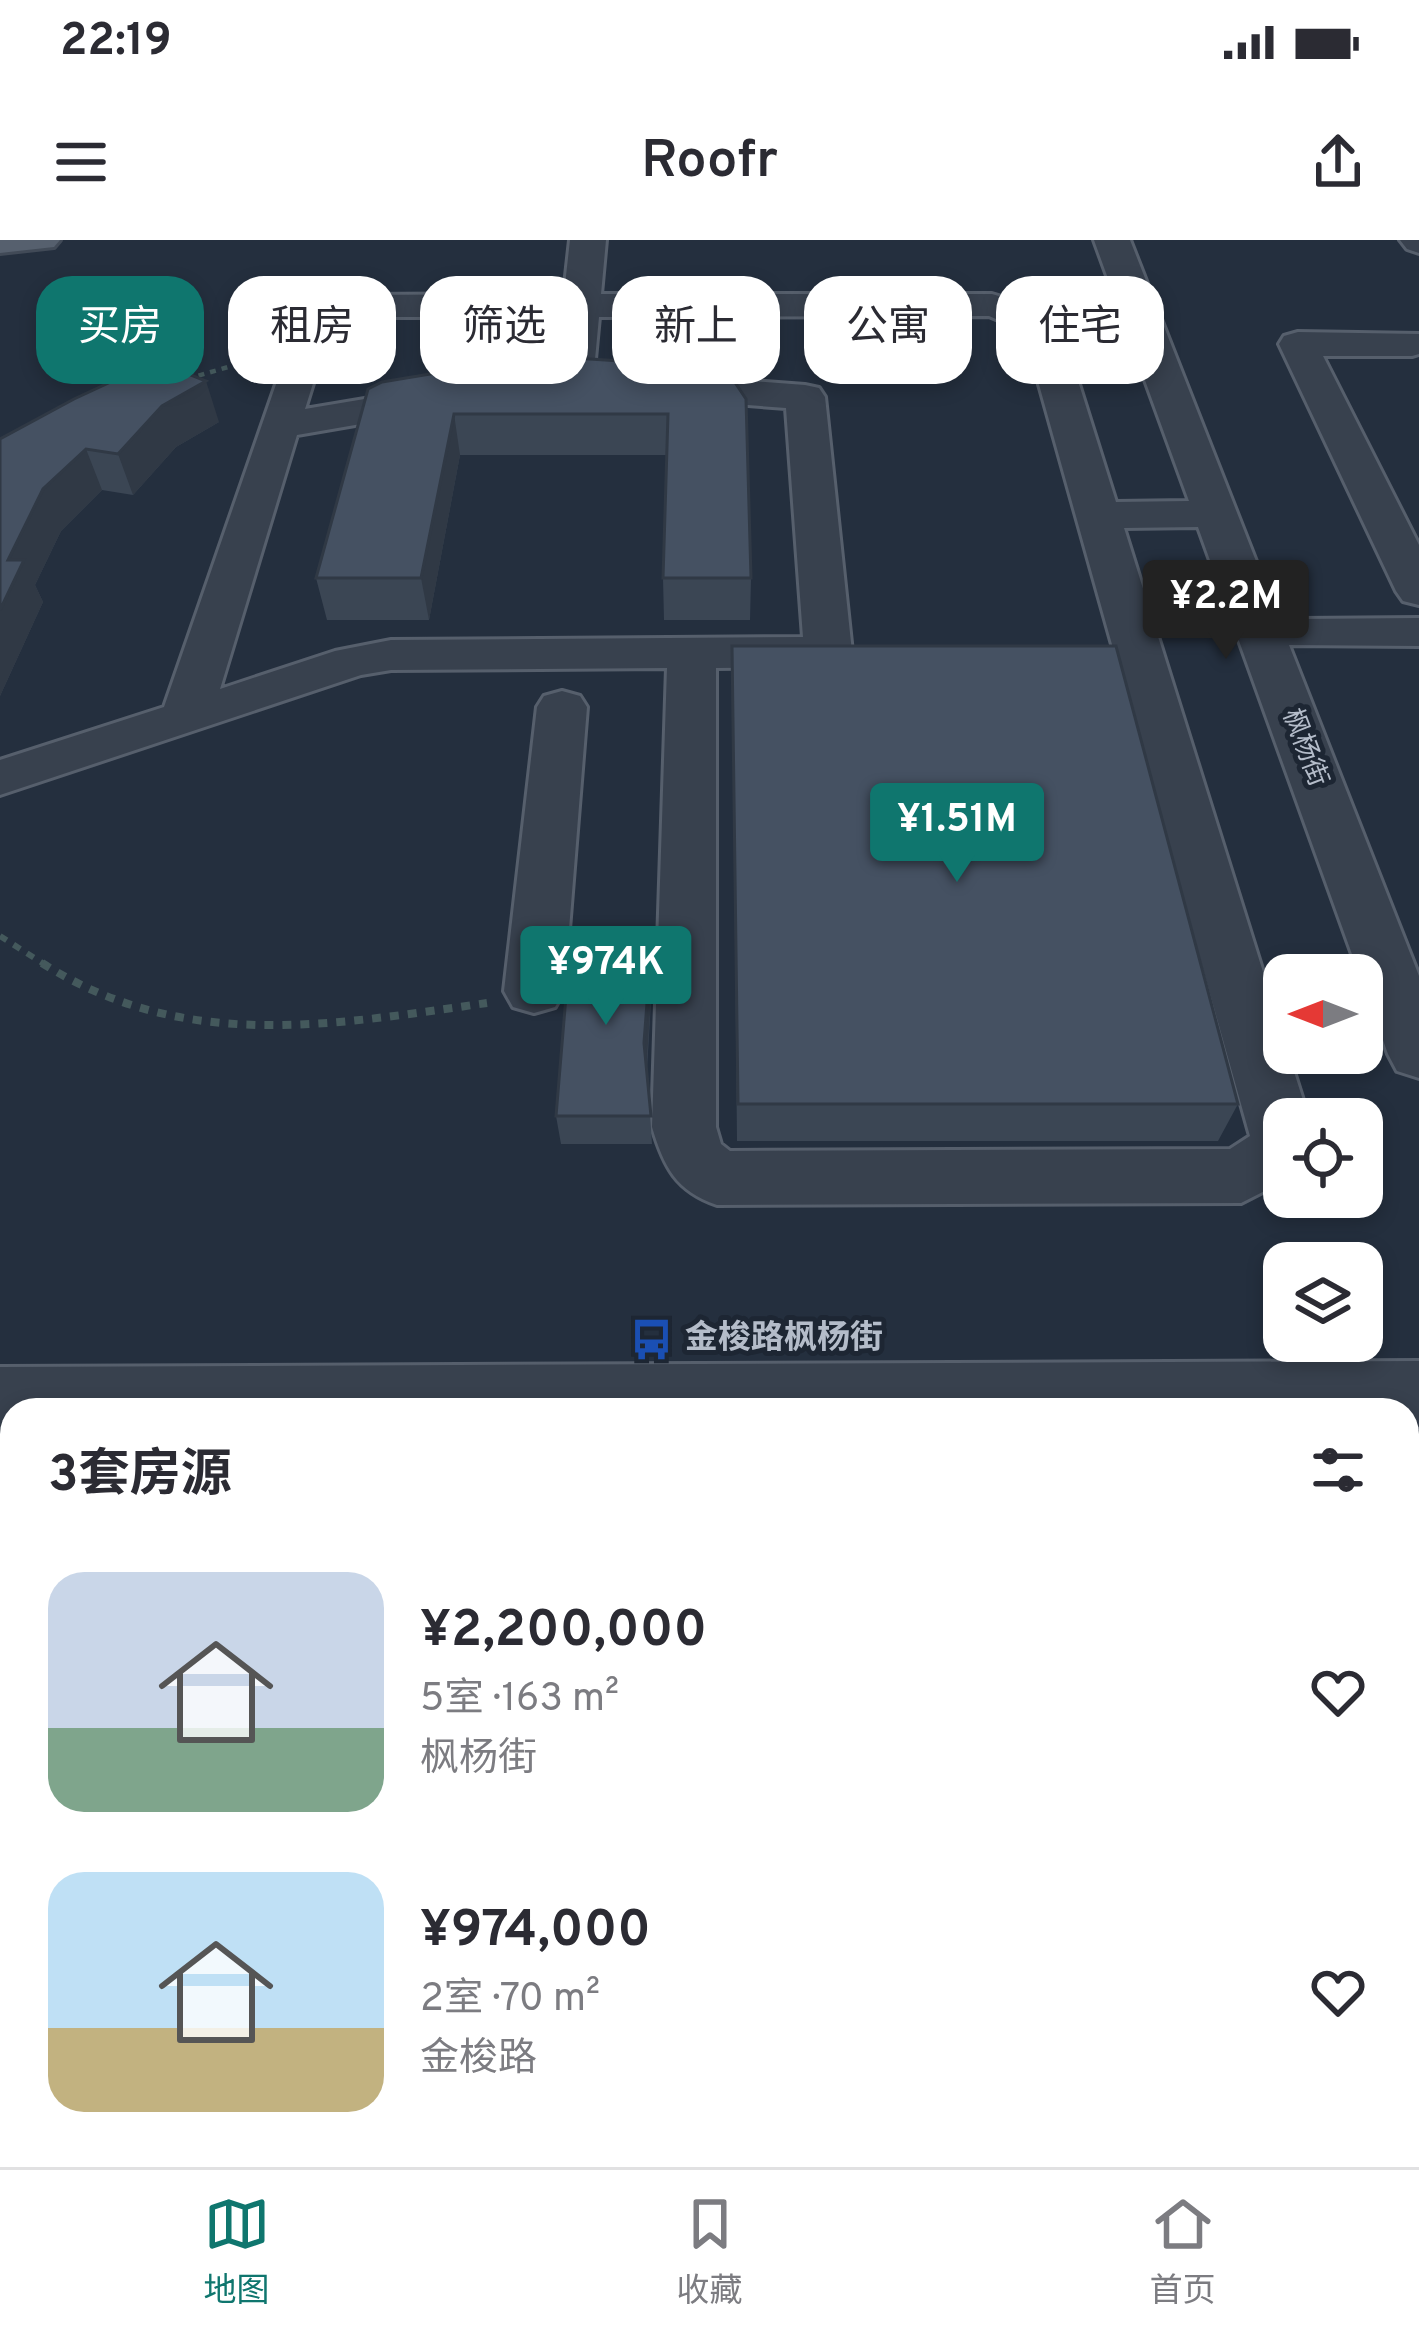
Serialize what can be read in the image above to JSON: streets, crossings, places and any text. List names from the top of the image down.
{
  "streets": {
    "street": ["枫杨街"]
  },
  "places": {
    "bus stop": ["金梭路枫杨街"]
  },
  "north": "left",
  "page": {
    "status": "22:19",
    "header": "Roofr",
    "chip": [
      "买房",
      "租房",
      "筛选",
      "新上",
      "公寓",
      "住宅"
    ],
    "price": ["¥2.2M", "¥1.51M", "¥974K"],
    "heading": "3套房源",
    "list": [
      {
        "name": "¥2,200,000",
        "note": "5室 · 163 m² · 枫杨街"
      },
      {
        "name": "¥974,000",
        "note": "2室 · 70 m² · 金梭路"
      }
    ],
    "tabs": ["地图", "收藏", "首页"]
  }
}
